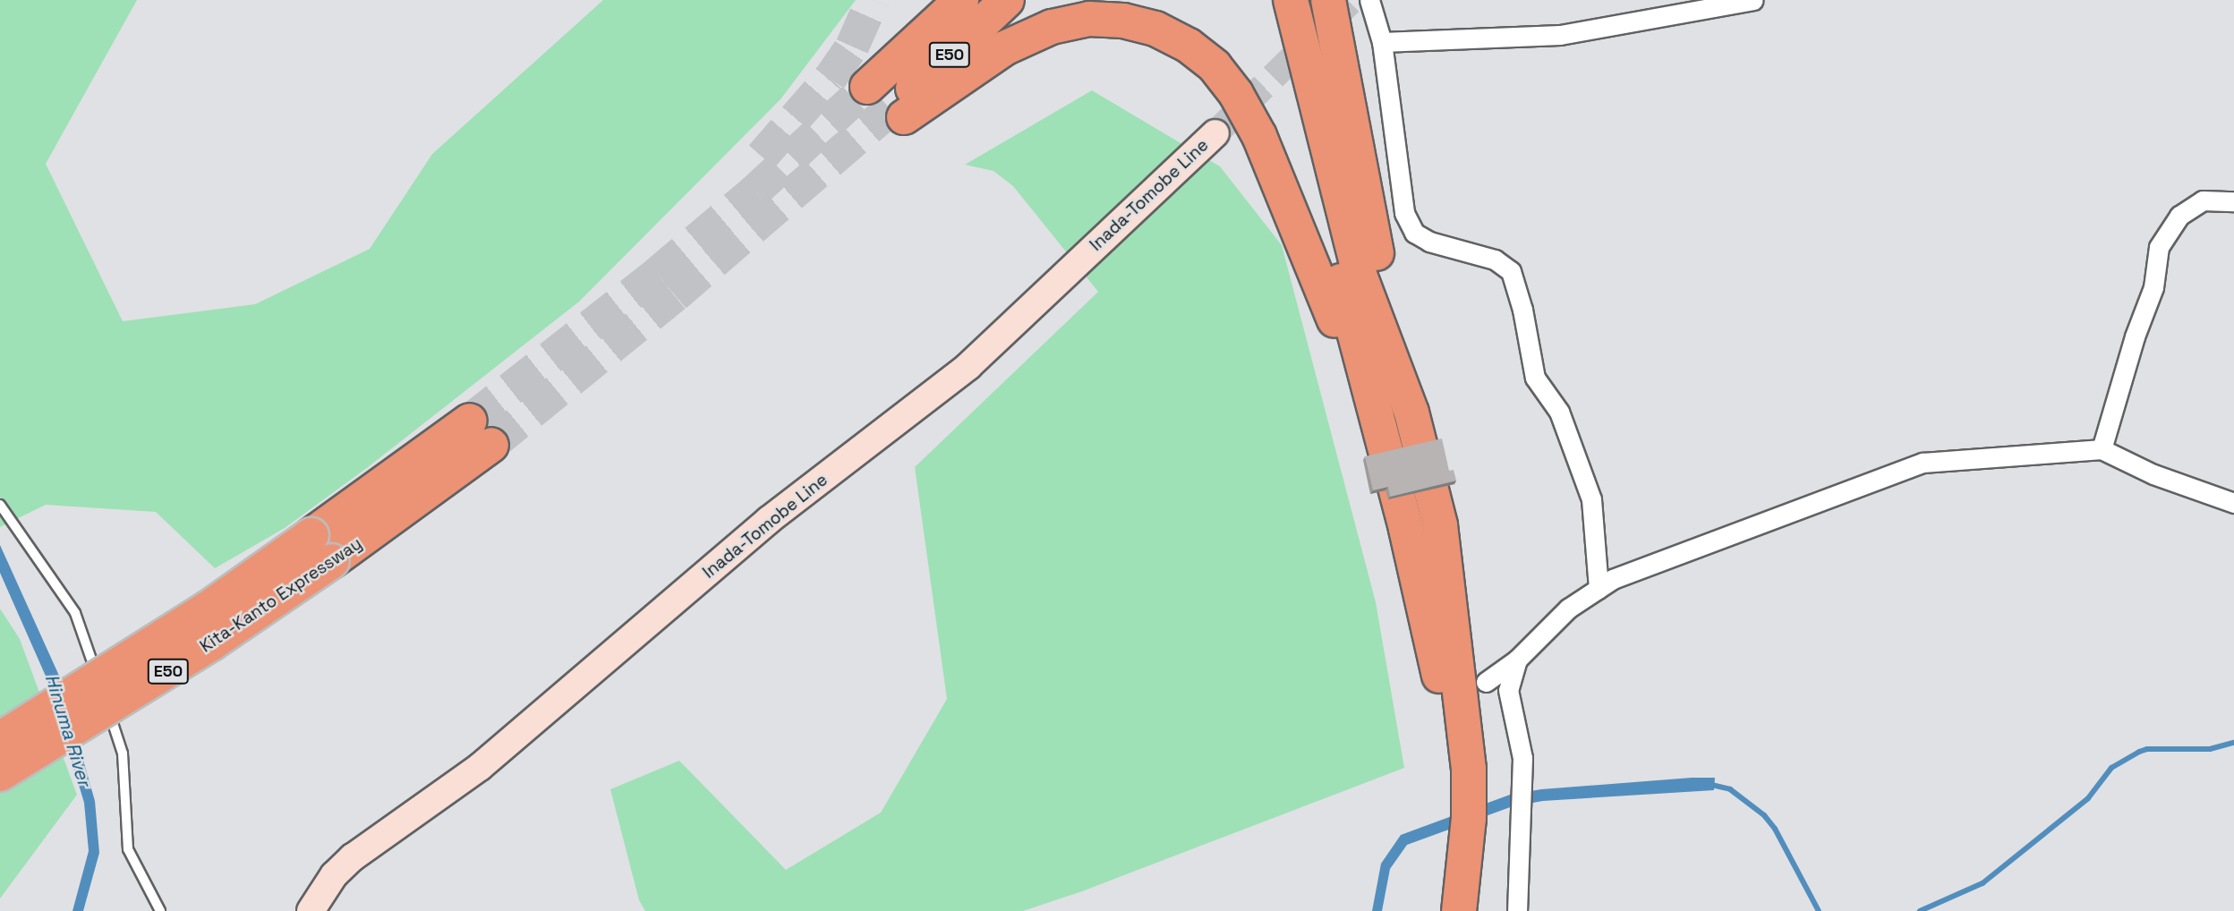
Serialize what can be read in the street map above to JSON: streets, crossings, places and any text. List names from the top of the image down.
{
  "streets": {
    "highway": ["E50", "Kita-Kanto Expressway"],
    "main road": ["Inada-Tomobe Line"]
  },
  "water": ["Hinuma River"]
}
